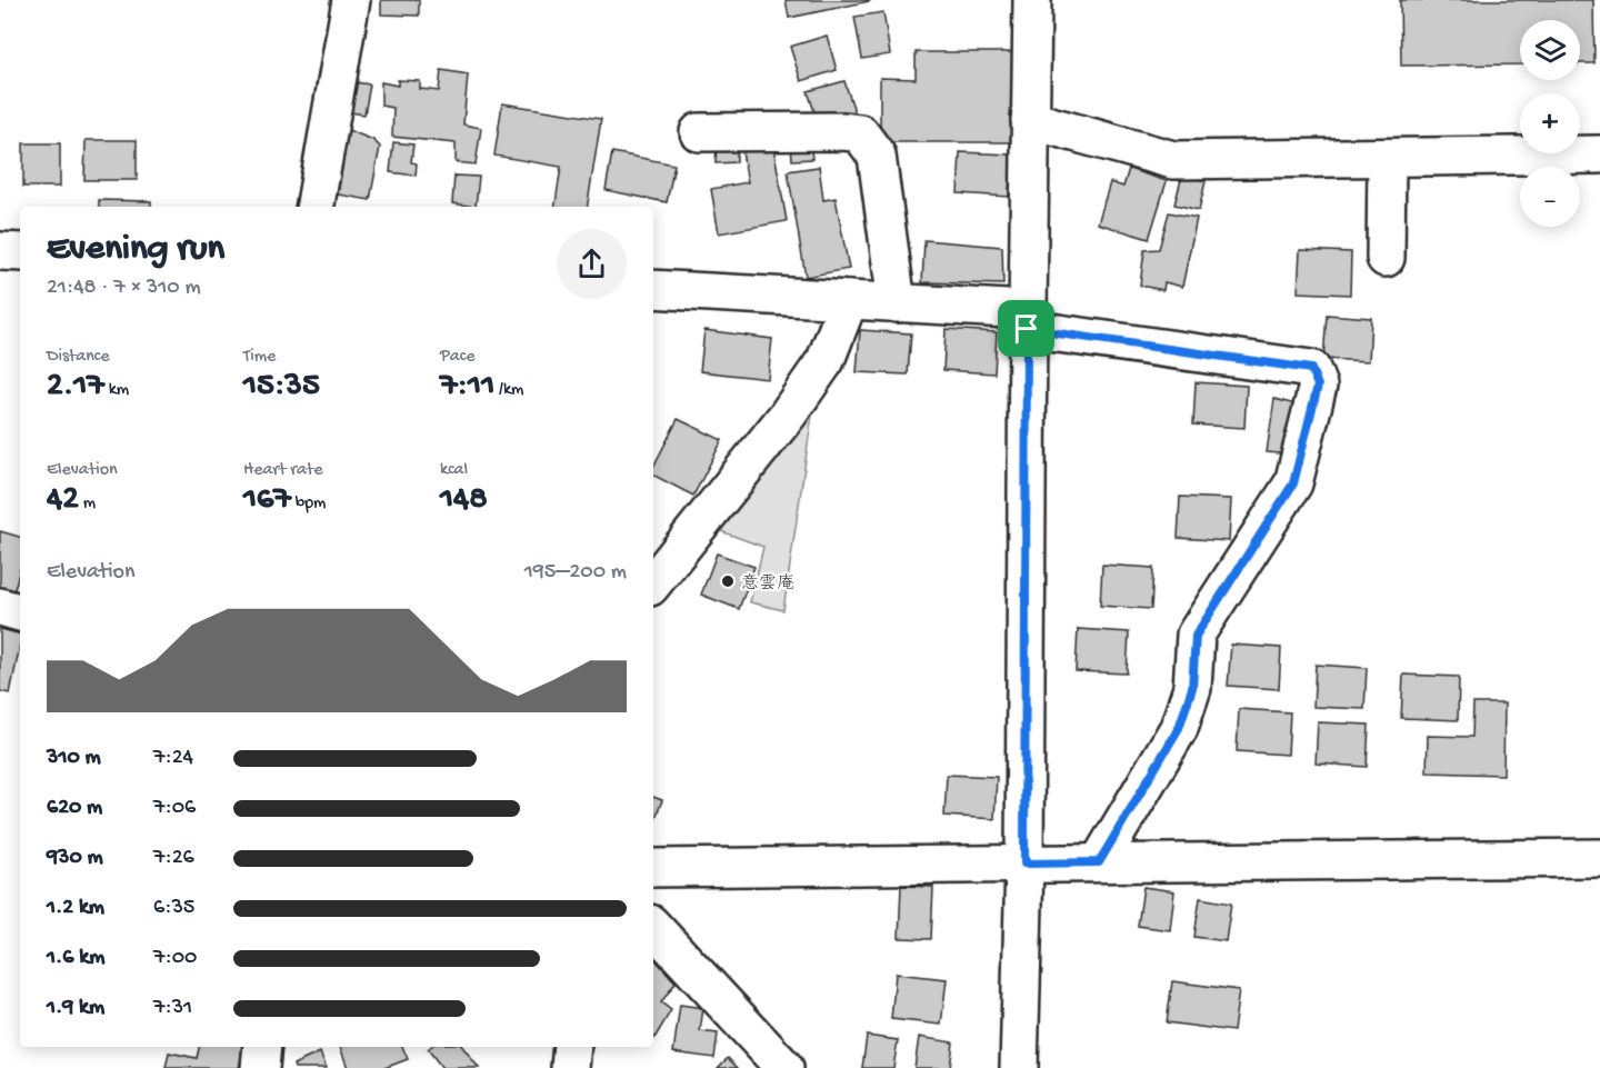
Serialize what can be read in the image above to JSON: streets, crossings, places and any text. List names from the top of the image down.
{
  "places": ["意雲庵"],
  "page": {
    "map_buttons": ["+", "−"],
    "heading": ["Evening run", "21:48 · 7 × 310 m"],
    "stats": [
      ["Distance", "2.17 km"],
      ["Time", "15:35"],
      ["Pace", "7:11 /km"],
      ["Elevation", "42 m"],
      ["Heart rate", "167 bpm"],
      ["kcal", "148"]
    ],
    "chart": ["Elevation", "195–200 m"],
    "list": [
      {
        "name": "310 m",
        "note": "7:24"
      },
      {
        "name": "620 m",
        "note": "7:06"
      },
      {
        "name": "930 m",
        "note": "7:26"
      },
      {
        "name": "1.2 km",
        "note": "6:35"
      },
      {
        "name": "1.6 km",
        "note": "7:00"
      },
      {
        "name": "1.9 km",
        "note": "7:31"
      }
    ]
  }
}
